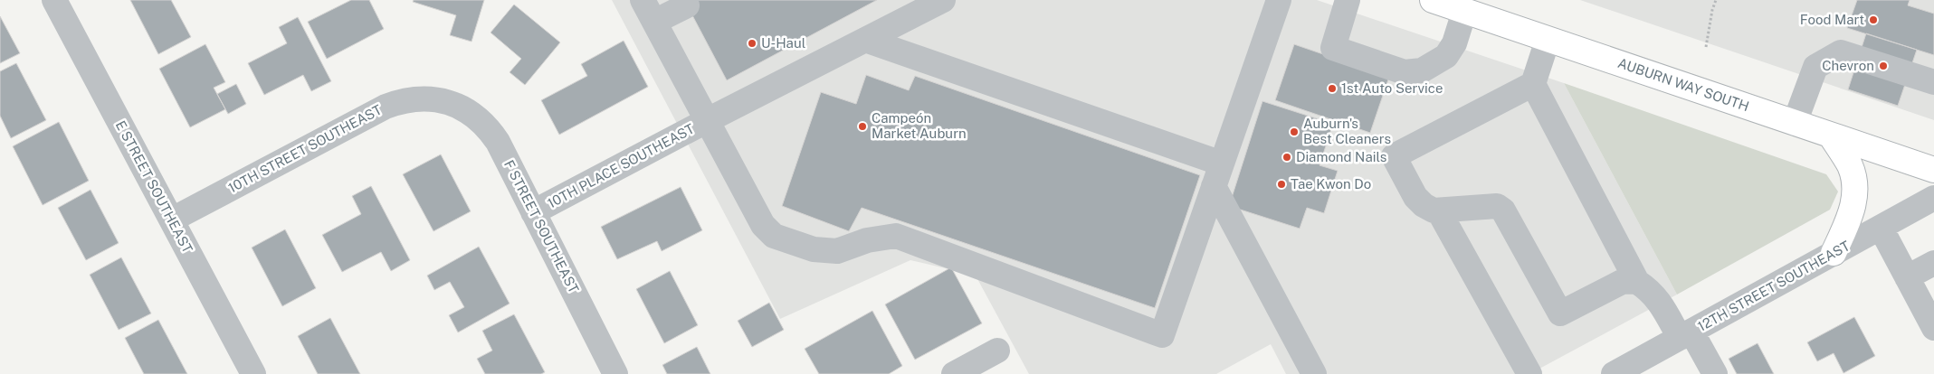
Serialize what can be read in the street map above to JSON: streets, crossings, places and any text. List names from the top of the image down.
{
  "streets": {
    "main road": ["AUBURN WAY SOUTH"],
    "street": [
      "10TH STREET SOUTHEAST",
      "10TH PLACE SOUTHEAST",
      "E STREET SOUTHEAST",
      "F STREET SOUTHEAST",
      "12TH STREET SOUTHEAST"
    ]
  },
  "crossings": [
    ["10TH STREET SOUTHEAST", "E STREET SOUTHEAST"],
    ["10TH STREET SOUTHEAST", "F STREET SOUTHEAST"],
    ["10TH PLACE SOUTHEAST", "F STREET SOUTHEAST"]
  ],
  "places": [
    "Food Mart",
    "U-Haul",
    "Chevron",
    "1st Auto Service",
    "Campeón Market Auburn",
    "Auburn's Best Cleaners",
    "Diamond Nails",
    "Tae Kwon Do"
  ]
}
